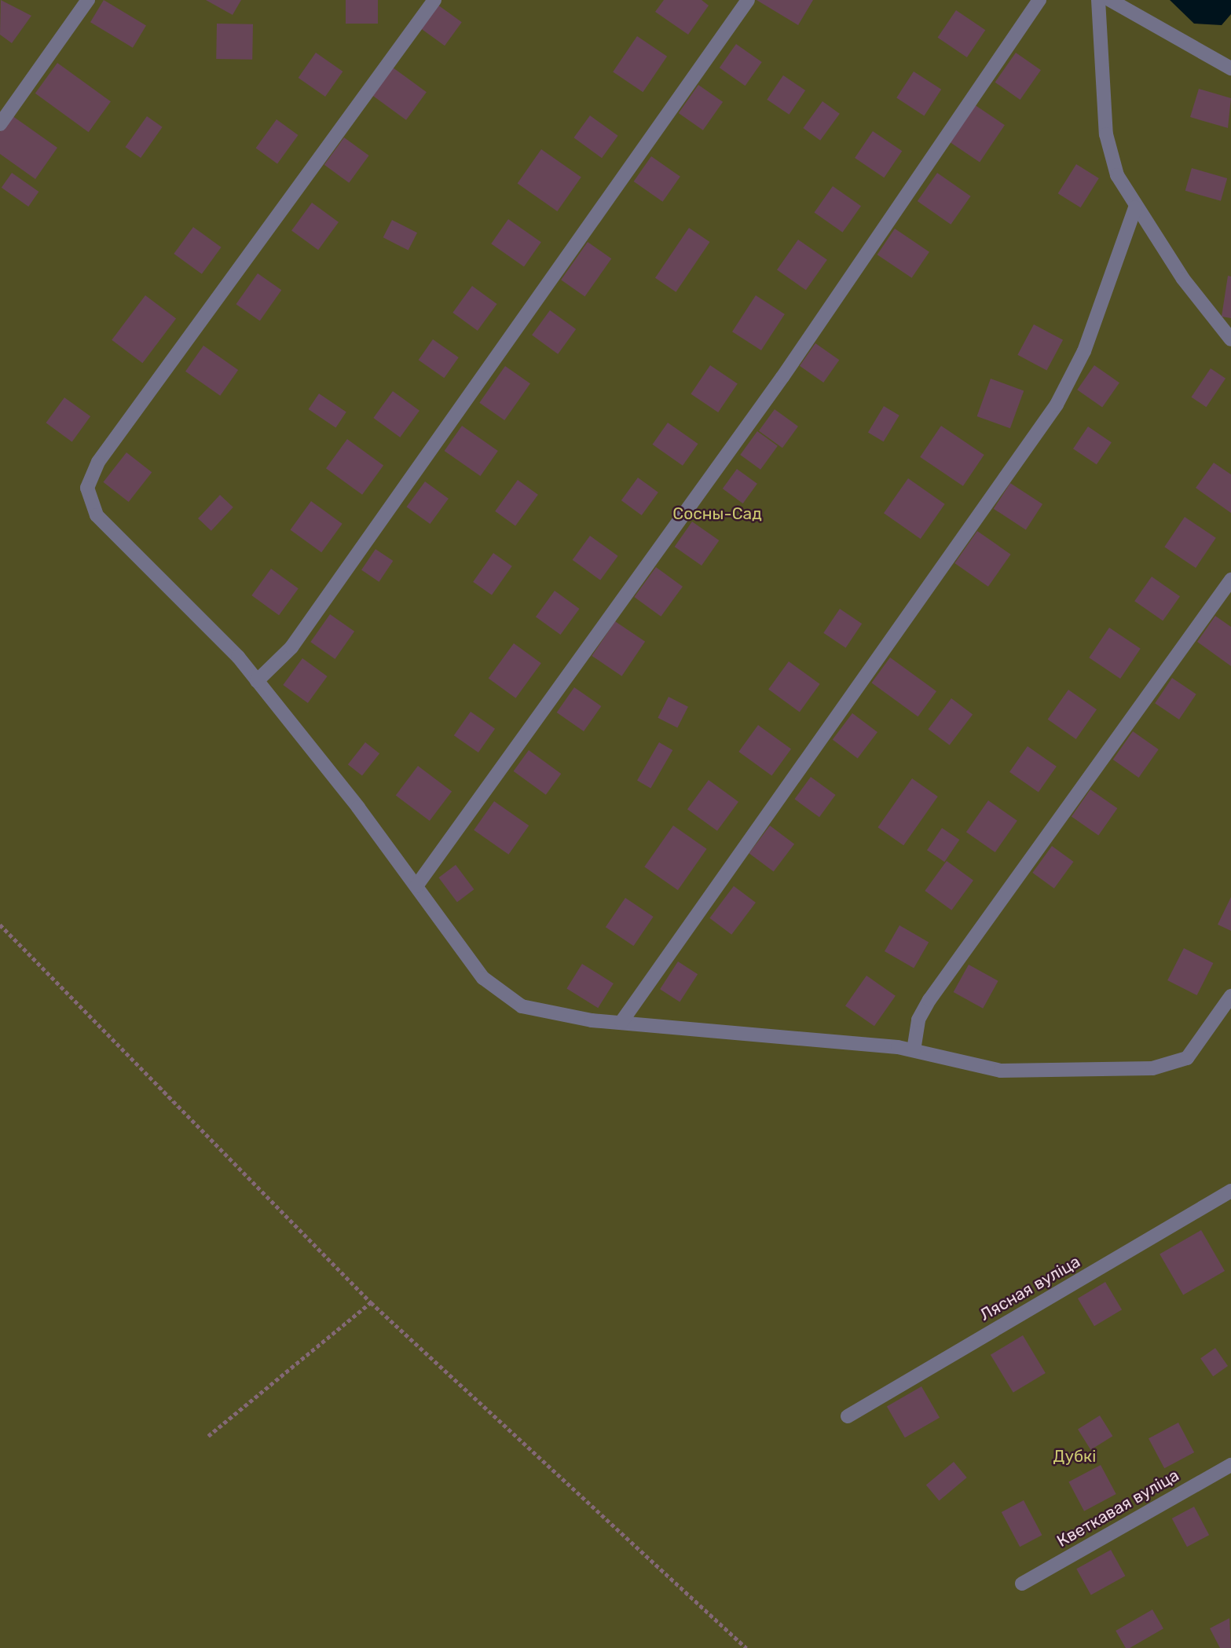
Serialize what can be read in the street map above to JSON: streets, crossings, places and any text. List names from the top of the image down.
{
  "streets": {
    "street": ["Лясная вуліца", "Кветкавая вуліца"]
  },
  "parks": ["Сосны-Сад", "Дубкі"]
}
